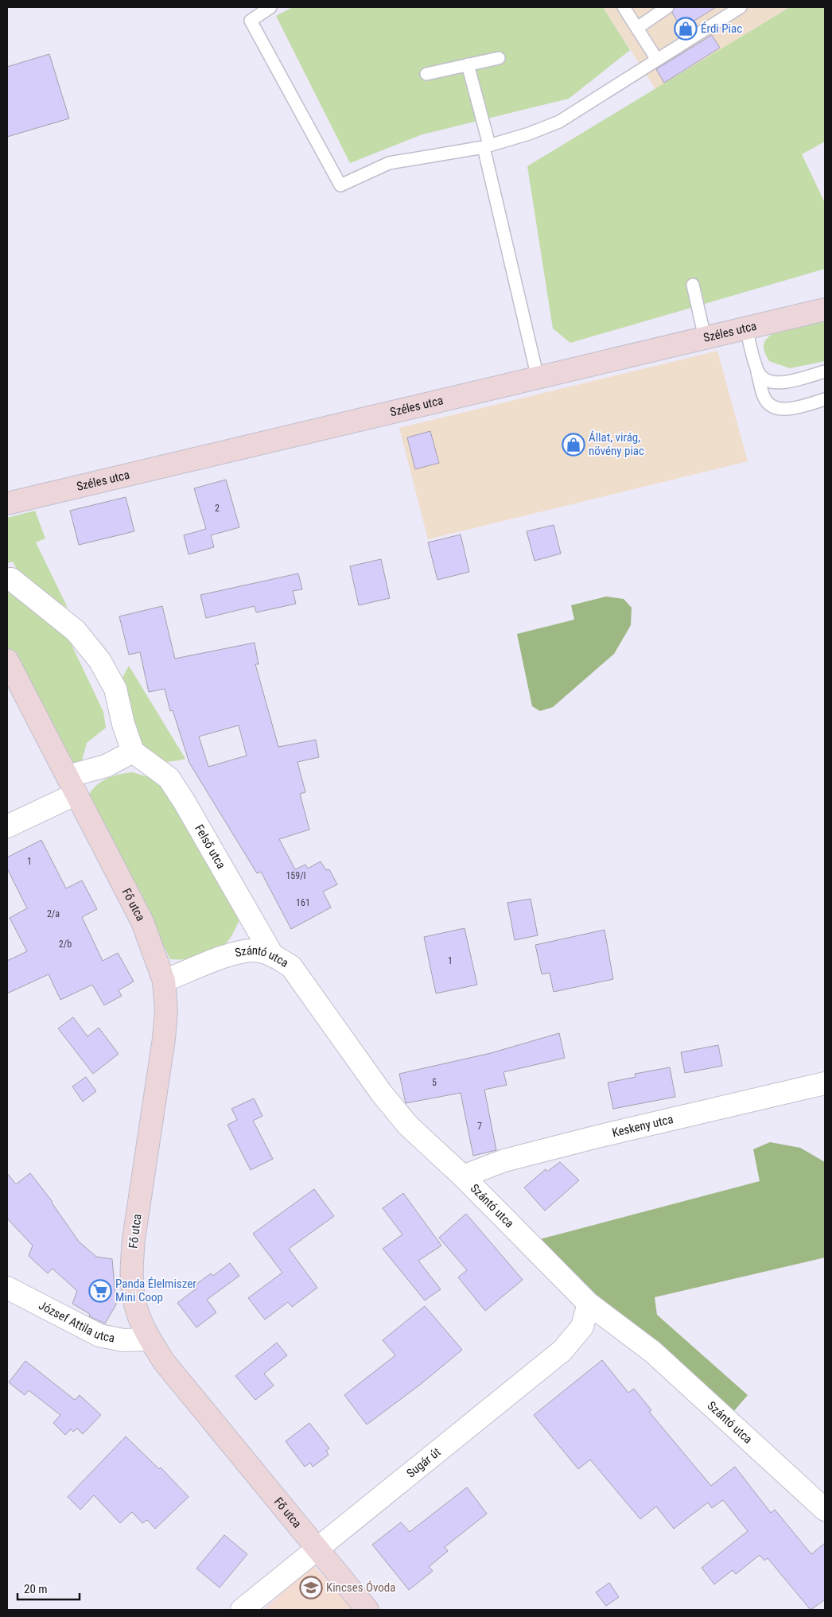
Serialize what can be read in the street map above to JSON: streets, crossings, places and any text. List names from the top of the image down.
{
  "streets": {
    "street": [
      "Széles utca",
      "Felső utca",
      "Fő utca",
      "Szántó utca",
      "Keskeny utca",
      "József Attila utca",
      "Sugár út"
    ]
  },
  "crossings": [
    ["Felső utca", "Szántó utca"],
    ["Fő utca", "Szántó utca"],
    ["Fő utca", "József Attila utca"],
    ["Fő utca", "Sugár út"],
    ["Szántó utca", "Keskeny utca"],
    ["Szántó utca", "Sugár út"]
  ],
  "places": {
    "shop": ["Érdi Piac", "Állat, virág, növény piac"],
    "supermarket": ["Panda Élelmiszer Mini Coop"],
    "school or university": ["Kincses Óvoda"]
  },
  "house_numbers": [
    "2",
    "1",
    "159/I",
    "161",
    "2/a",
    "2/b",
    "1",
    "5",
    "7"
  ],
  "scale_bar": "20 m"
}
